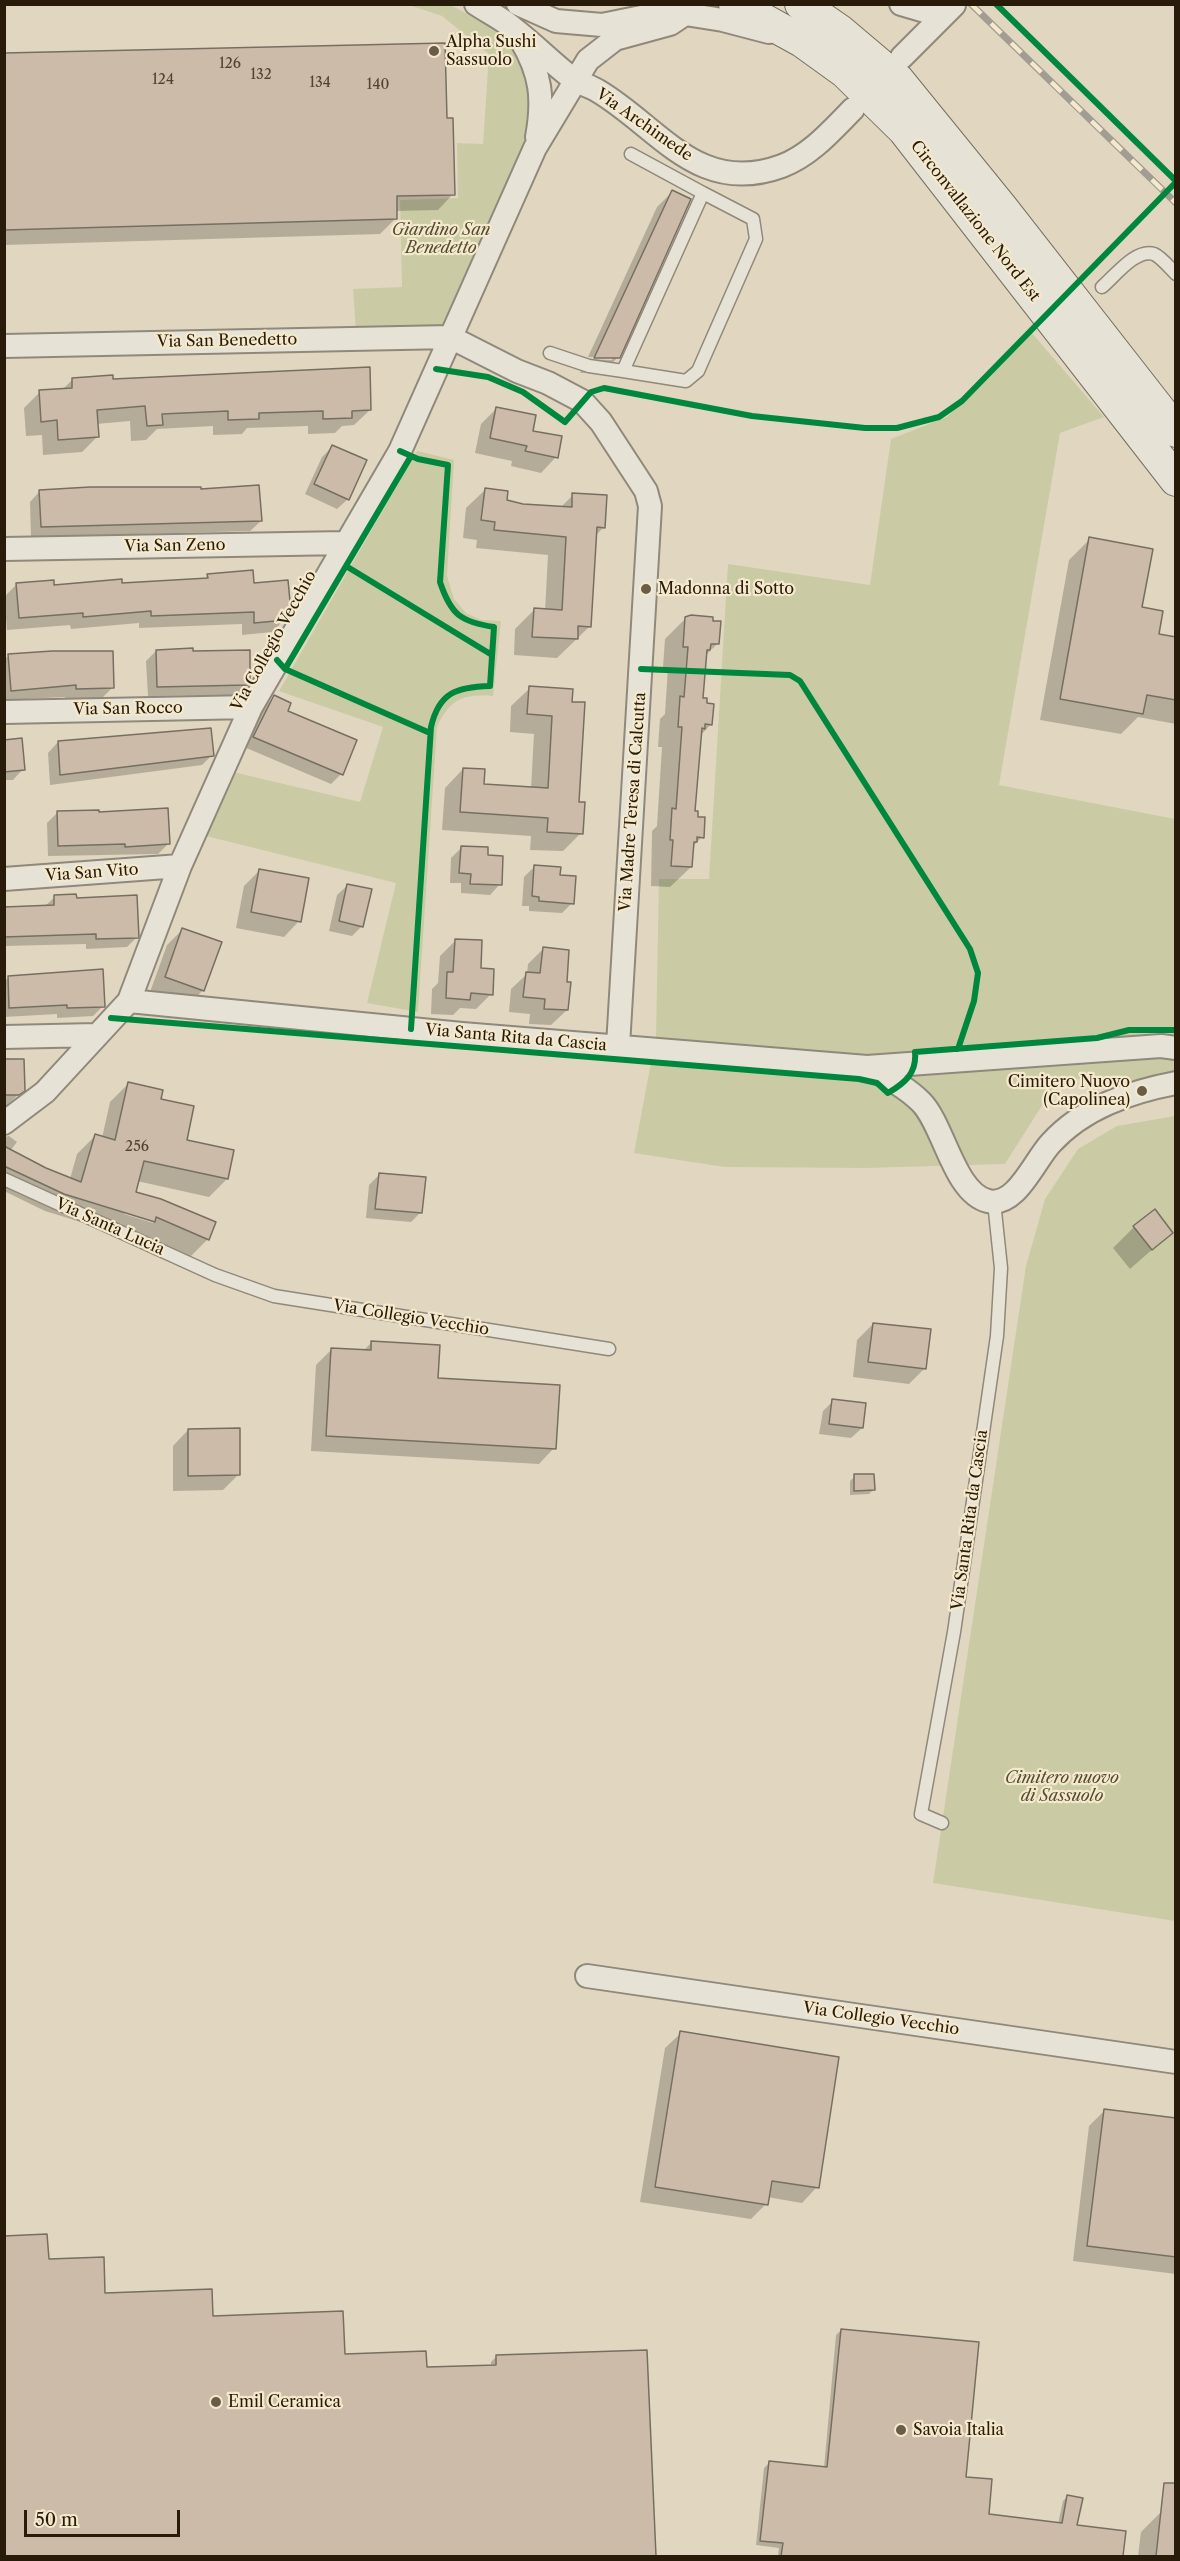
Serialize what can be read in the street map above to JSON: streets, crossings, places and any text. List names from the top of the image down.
{
  "streets": {
    "main road": ["Circonvallazione Nord Est"],
    "street": [
      "Via Archimede",
      "Via San Benedetto",
      "Via San Zeno",
      "Via Collegio Vecchio",
      "Via San Rocco",
      "Via Madre Teresa di Calcutta",
      "Via San Vito",
      "Via Santa Rita da Cascia"
    ],
    "lane": ["Via Santa Lucia"]
  },
  "crossings": [
    ["Via Archimede", "Via Collegio Vecchio"],
    ["Via San Benedetto", "Via Collegio Vecchio"],
    ["Via San Benedetto", "Via Madre Teresa di Calcutta"],
    ["Via San Zeno", "Via Collegio Vecchio"],
    ["Via Collegio Vecchio", "Via San Rocco"],
    ["Via Collegio Vecchio", "Via Madre Teresa di Calcutta"],
    ["Via Collegio Vecchio", "Via San Vito"],
    ["Via Collegio Vecchio", "Via Santa Rita da Cascia"],
    ["Via Collegio Vecchio", "Via Santa Lucia"],
    ["Via Madre Teresa di Calcutta", "Via Santa Rita da Cascia"]
  ],
  "parks": ["Giardino San Benedetto", "Cimitero nuovo di Sassuolo"],
  "places": [
    "Alpha Sushi Sassuolo",
    "Madonna di Sotto",
    "Cimitero Nuovo (Capolinea)",
    "Emil Ceramica",
    "Savoia Italia"
  ],
  "house_numbers": [
    "126",
    "132",
    "124",
    "134",
    "140",
    "256"
  ],
  "scale_bar": "50 m"
}
